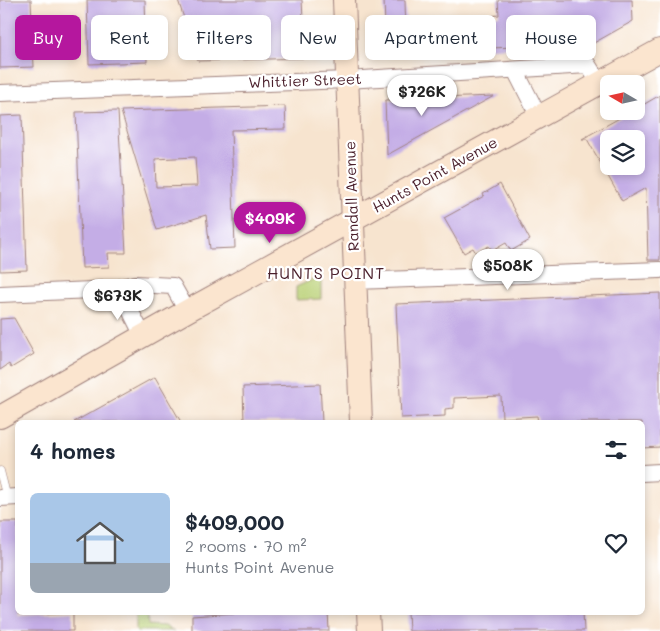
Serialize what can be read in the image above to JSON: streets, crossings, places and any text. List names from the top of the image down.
{
  "streets": {
    "main road": ["Hunts Point Avenue", "Randall Avenue"],
    "street": ["Whittier Street"]
  },
  "crossings": [
    ["Whittier Street", "Hunts Point Avenue"],
    ["Whittier Street", "Randall Avenue"],
    ["Hunts Point Avenue", "Randall Avenue"]
  ],
  "districts": ["HUNTS POINT"],
  "north": "left",
  "page": {
    "chip": [
      "Buy",
      "Rent",
      "Filters",
      "New",
      "Apartment",
      "House"
    ],
    "price": [
      "$726K",
      "$409K",
      "$508K",
      "$673K"
    ],
    "heading": "4 homes",
    "list": [
      {
        "name": "$409,000",
        "note": "2 rooms · 70 m² · Hunts Point Avenue"
      }
    ]
  }
}
